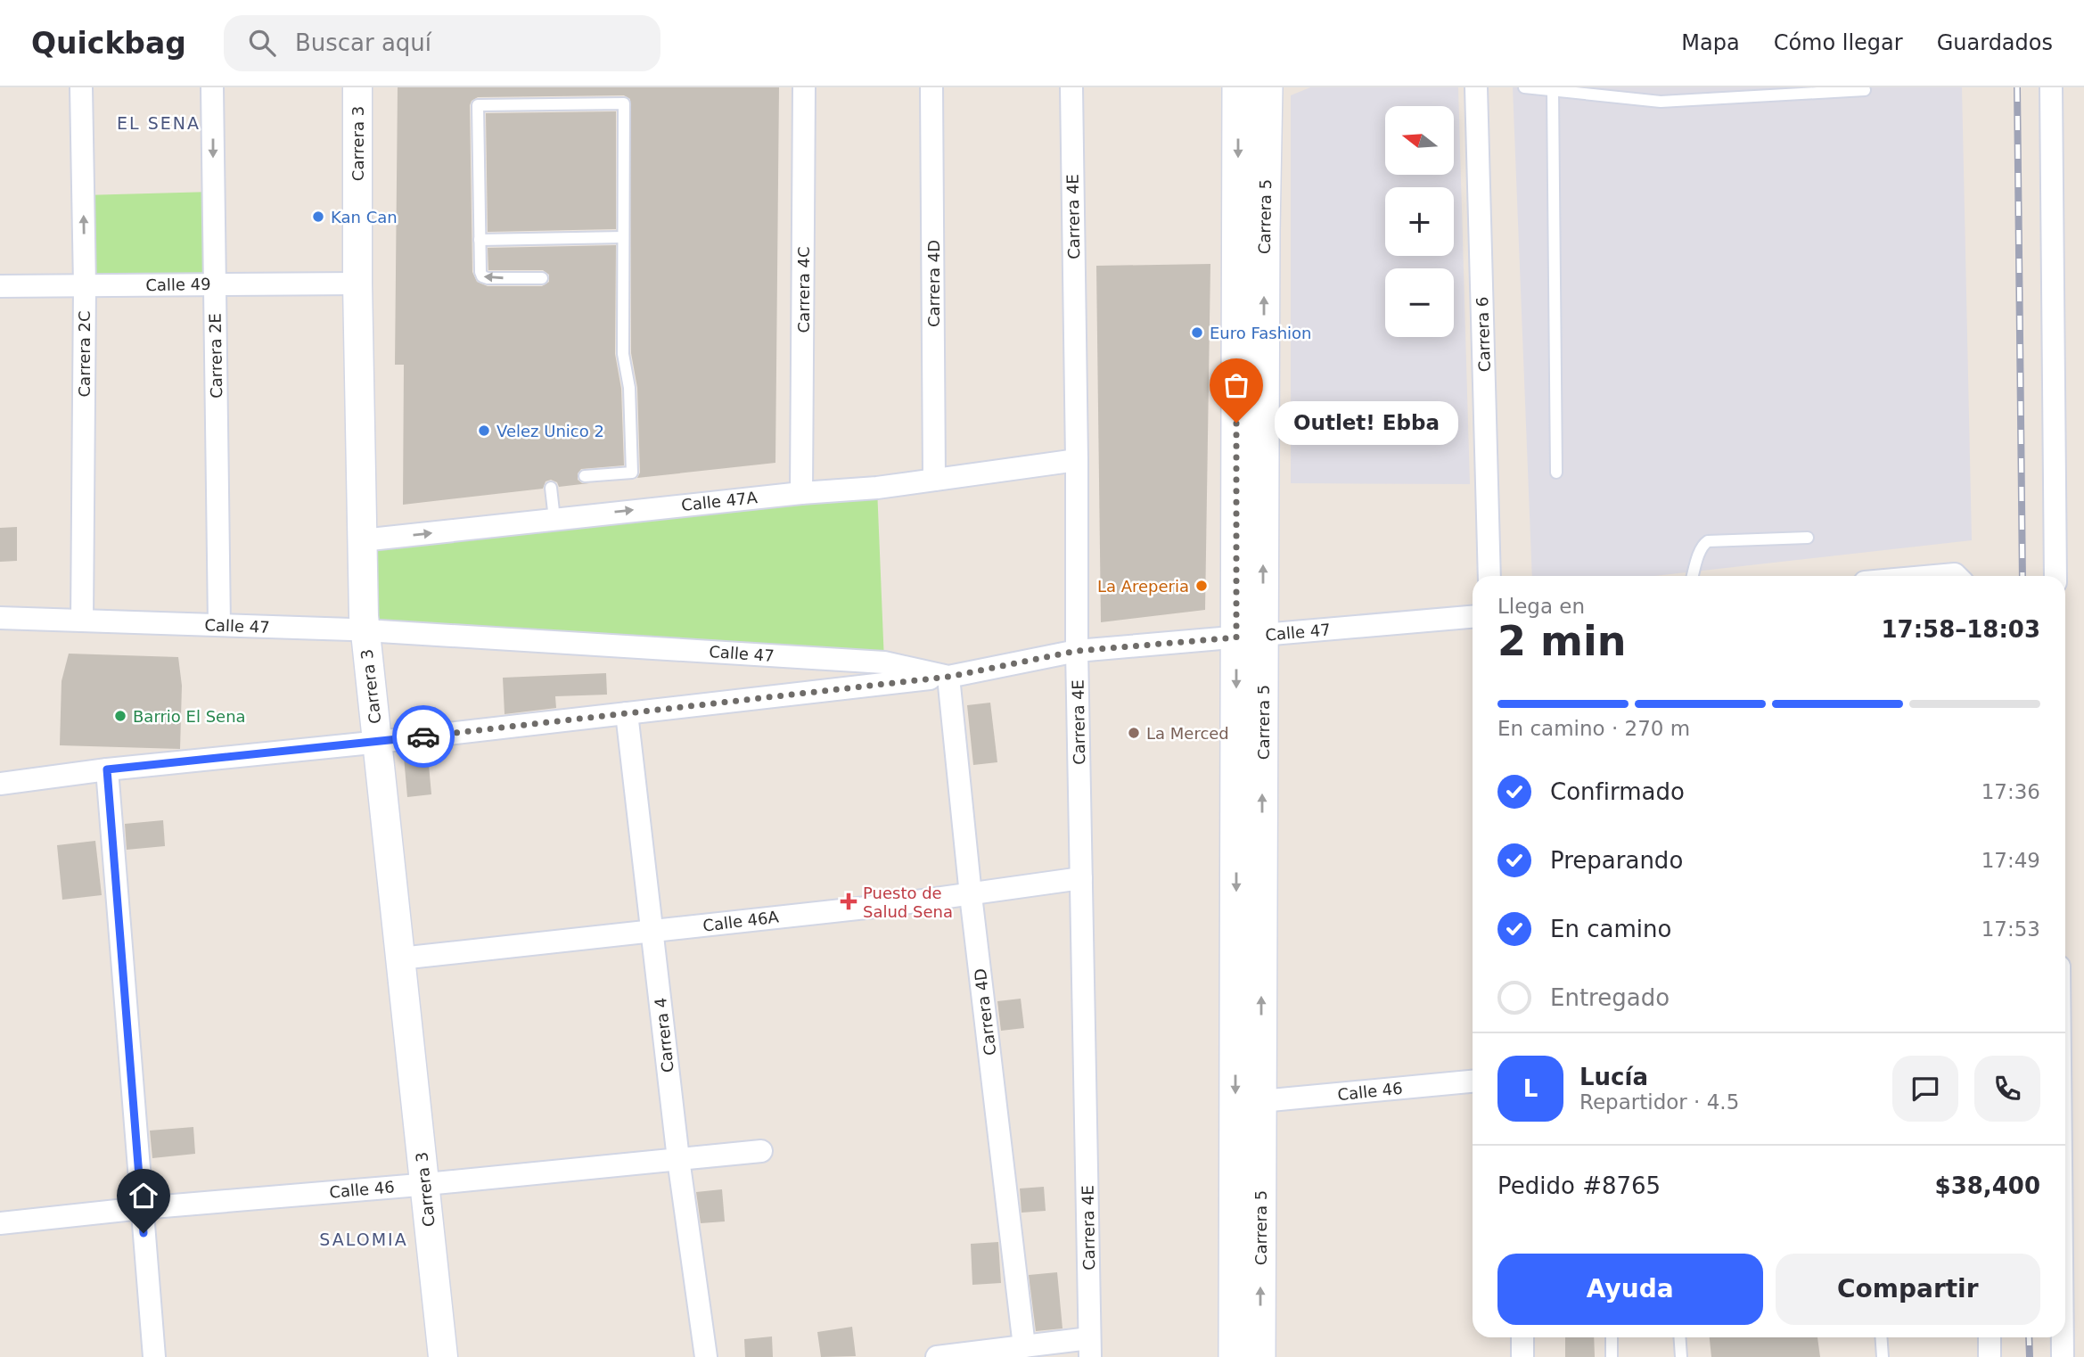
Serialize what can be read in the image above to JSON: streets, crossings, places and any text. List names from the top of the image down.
{
  "streets": {
    "main road": ["Carrera 5"],
    "street": [
      "Carrera 3",
      "Carrera 4E",
      "Carrera 4D",
      "Calle 49",
      "Carrera 4C",
      "Carrera 6",
      "Carrera 2C",
      "Carrera 2E",
      "Calle 47A",
      "Calle 47",
      "Calle 46A",
      "Carrera 4",
      "Calle 46"
    ]
  },
  "crossings": [
    ["Carrera 3", "Calle 49"],
    ["Carrera 3", "Calle 47A"],
    ["Carrera 3", "Calle 47"],
    ["Carrera 3", "Calle 46A"],
    ["Carrera 3", "Calle 46"],
    ["Carrera 4E", "Calle 47A"],
    ["Carrera 4E", "Calle 47"],
    ["Carrera 4E", "Calle 46A"],
    ["Carrera 5", "Calle 47"],
    ["Carrera 5", "Calle 46"],
    ["Carrera 4D", "Calle 47A"],
    ["Carrera 4D", "Calle 47"],
    ["Carrera 4D", "Calle 46A"],
    ["Calle 49", "Carrera 2C"],
    ["Calle 49", "Carrera 2E"],
    ["Carrera 4C", "Calle 47A"],
    ["Carrera 2C", "Calle 47"],
    ["Carrera 2E", "Calle 47"],
    ["Calle 46A", "Carrera 4"],
    ["Carrera 4", "Calle 46"]
  ],
  "one_way": ["Carrera 2C", "Carrera 2E", "Calle 47A"],
  "districts": ["EL SENA", "SALOMIA"],
  "places": {
    "other": [
      "Kan Can",
      "Euro Fashion",
      "Outlet! Ebba",
      "Velez Unico 2",
      "La Areperia",
      "Barrio El Sena",
      "La Merced"
    ],
    "health": ["Puesto de Salud Sena"]
  },
  "north": "left",
  "page": {
    "header": "Quickbag",
    "search": "Buscar aquí",
    "nav": ["Mapa", "Cómo llegar", "Guardados"],
    "map_buttons": ["+", "−"],
    "bubble": "Outlet! Ebba",
    "heading": ["2 min", "Llega en", "17:58–18:03"],
    "panel": [
      "Lucía",
      "Repartidor · 4.5",
      "Pedido #8765",
      "$38,400"
    ],
    "bar": "En camino · 270 m",
    "list": [
      ["Confirmado", "17:36"],
      ["Preparando", "17:49"],
      ["En camino", "17:53"],
      "Entregado"
    ],
    "round": "L",
    "buttons": ["Ayuda", "Compartir"]
  }
}
